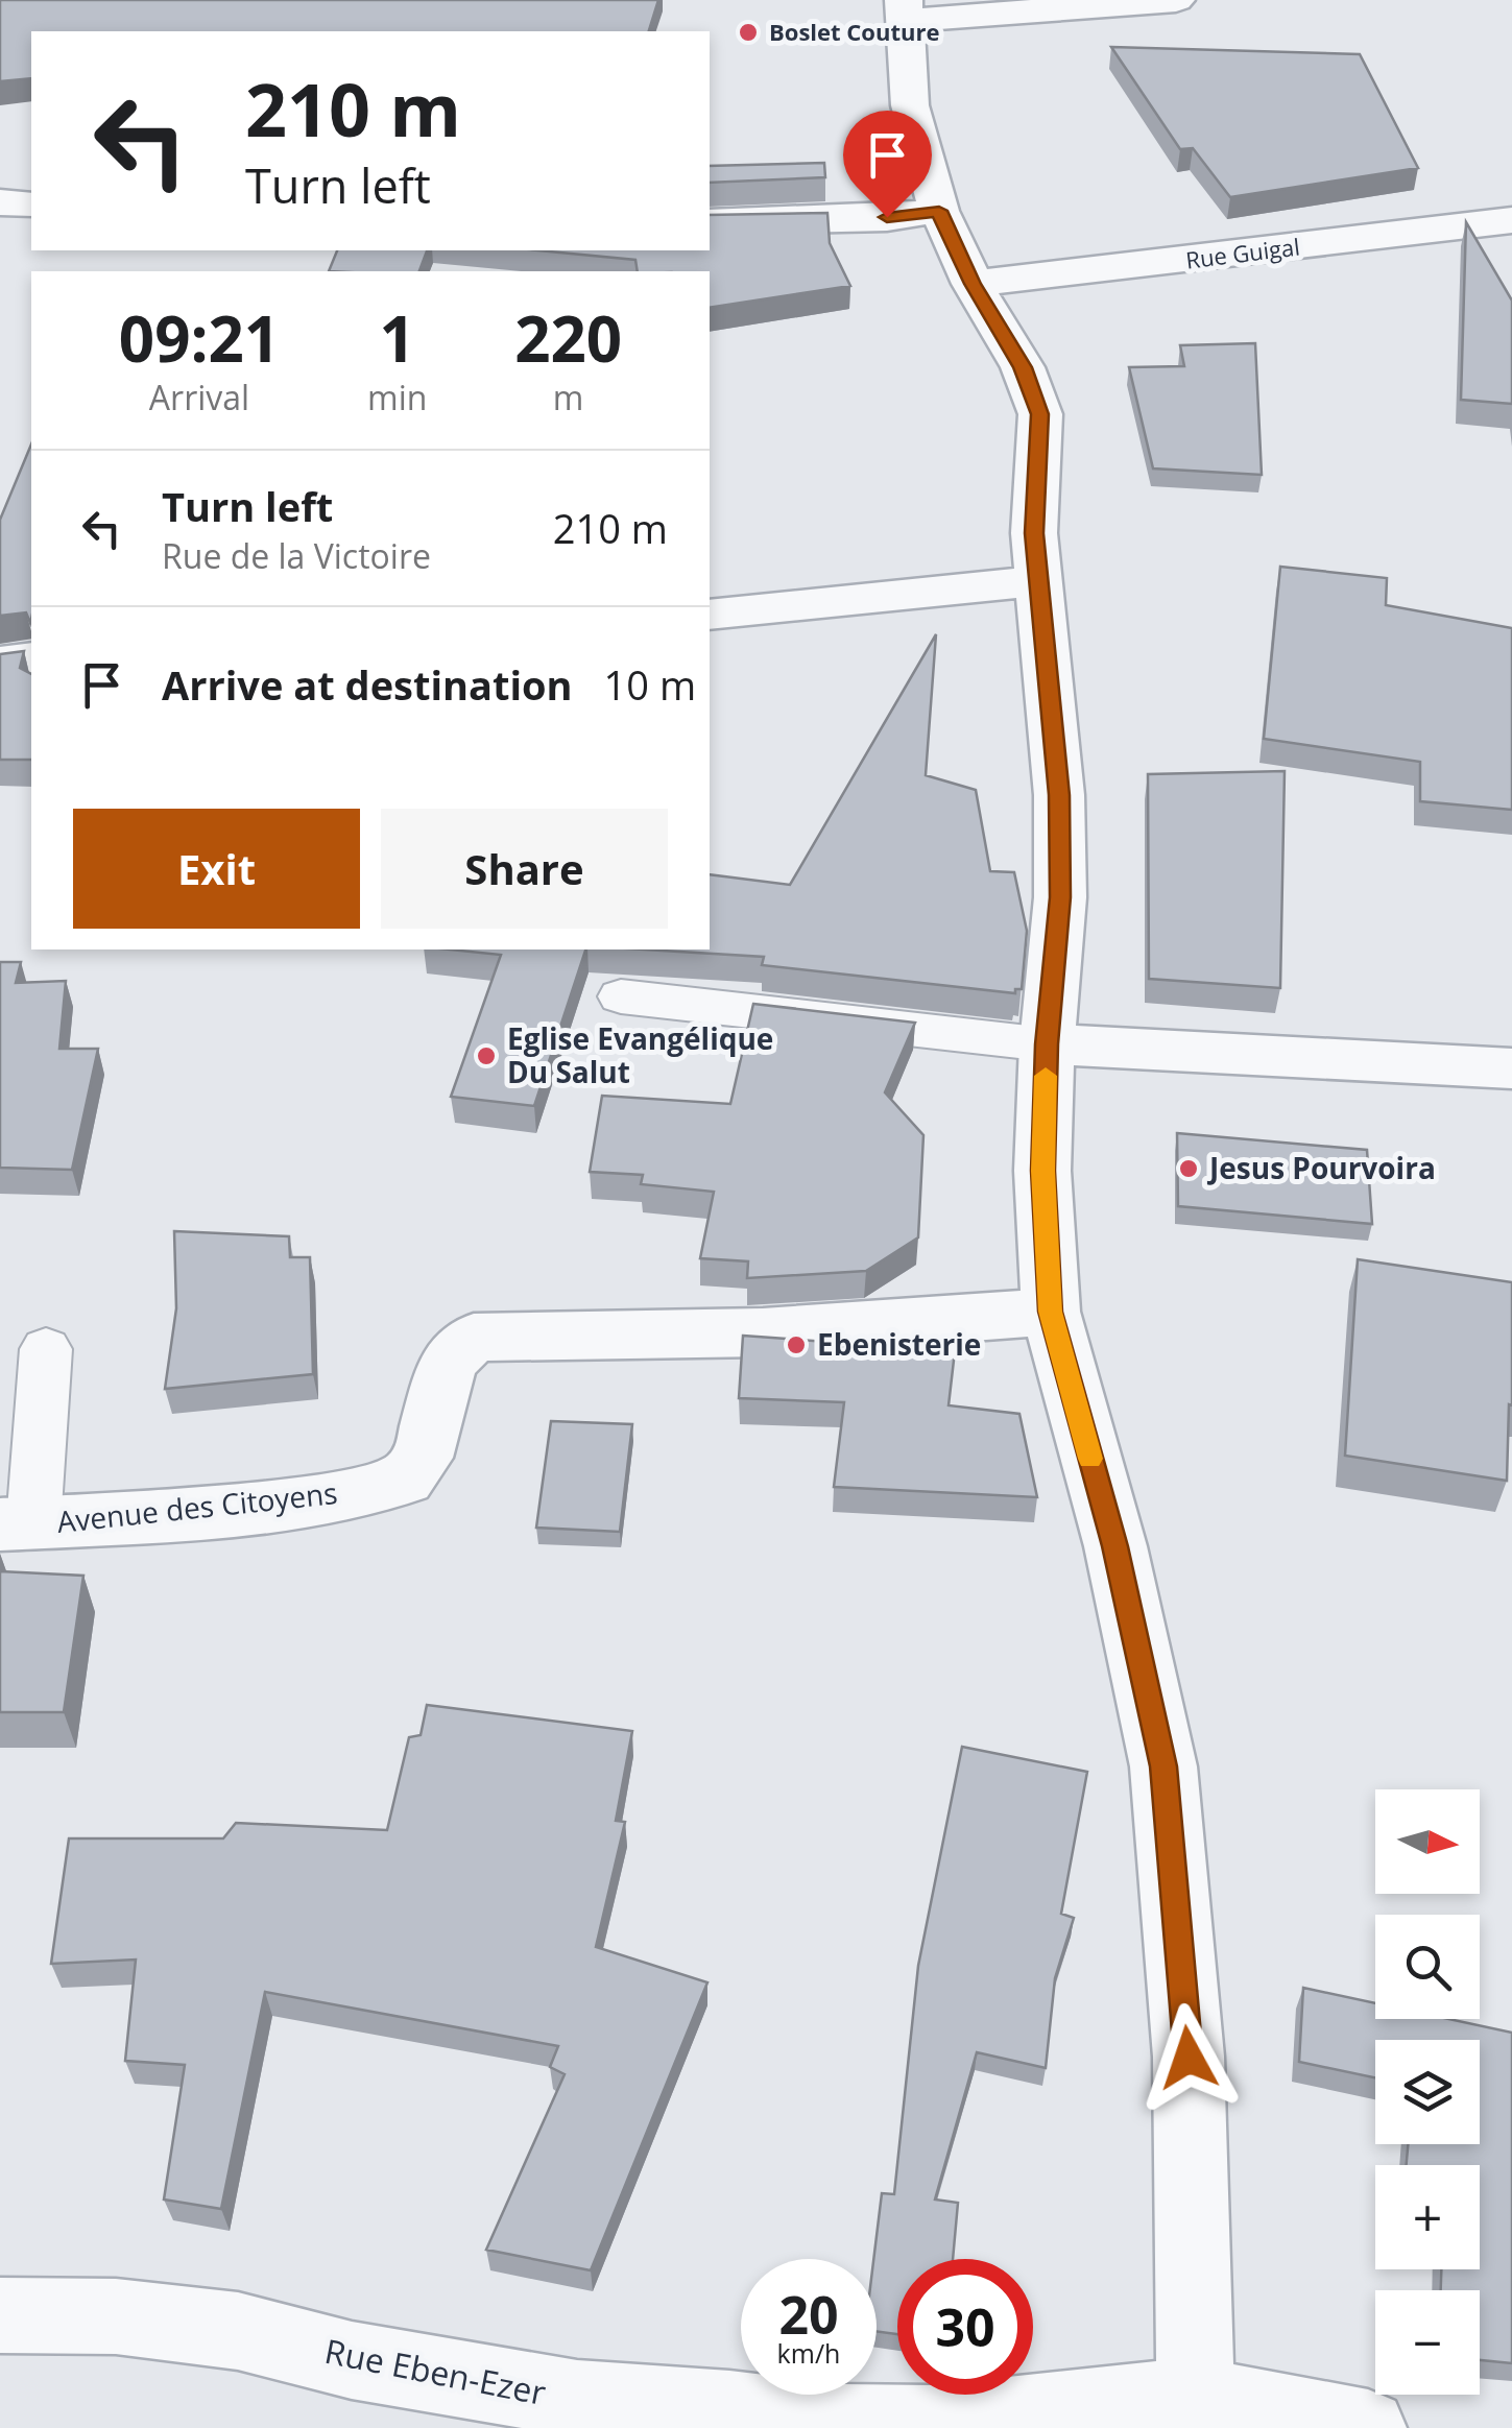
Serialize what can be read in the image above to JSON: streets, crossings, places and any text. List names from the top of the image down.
{
  "streets": {
    "street": ["Rue Guigal", "Avenue des Citoyens", "Rue Eben-Ezer"]
  },
  "places": [
    "Boslet Couture",
    "Eglise Evangélique Du Salut",
    "Jesus Pourvoira",
    "Ebenisterie"
  ],
  "north": "right",
  "page": {
    "turn": ["210 m", "Turn left"],
    "eta": [
      "09:21",
      "Arrival",
      "1",
      "min",
      "220",
      "m"
    ],
    "list": [
      {
        "name": "Turn left",
        "note": "Rue de la Victoire",
        "value": "210 m"
      },
      {
        "name": "Arrive at destination",
        "value": "10 m"
      }
    ],
    "buttons": ["Exit", "Share"],
    "map_buttons": ["+", "−"],
    "speed": "20 km/h",
    "limit": "30"
  }
}
